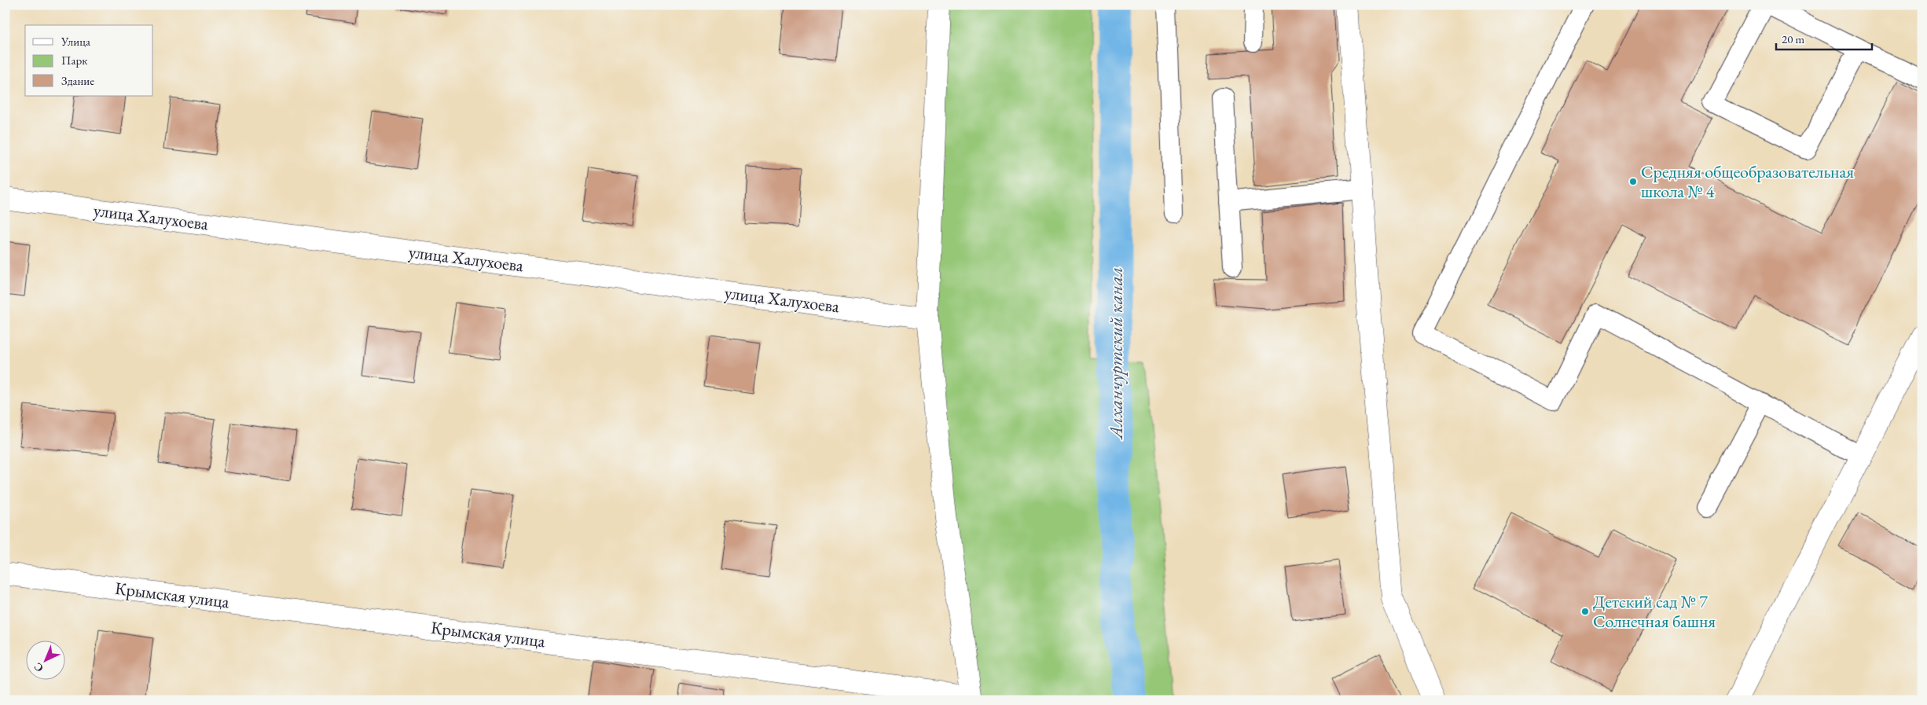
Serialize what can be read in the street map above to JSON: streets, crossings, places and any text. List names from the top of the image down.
{
  "streets": {
    "street": ["улица Халухоева", "Крымская улица"]
  },
  "water": ["Алханчуртский канал"],
  "places": ["Средняя общеобразовательная школа № 4", "Детский сад № 7 Солнечная башня"],
  "legend": ["Улица", "Парк", "Здание"],
  "scale_bar": "20 m",
  "north": "bottom left"
}
